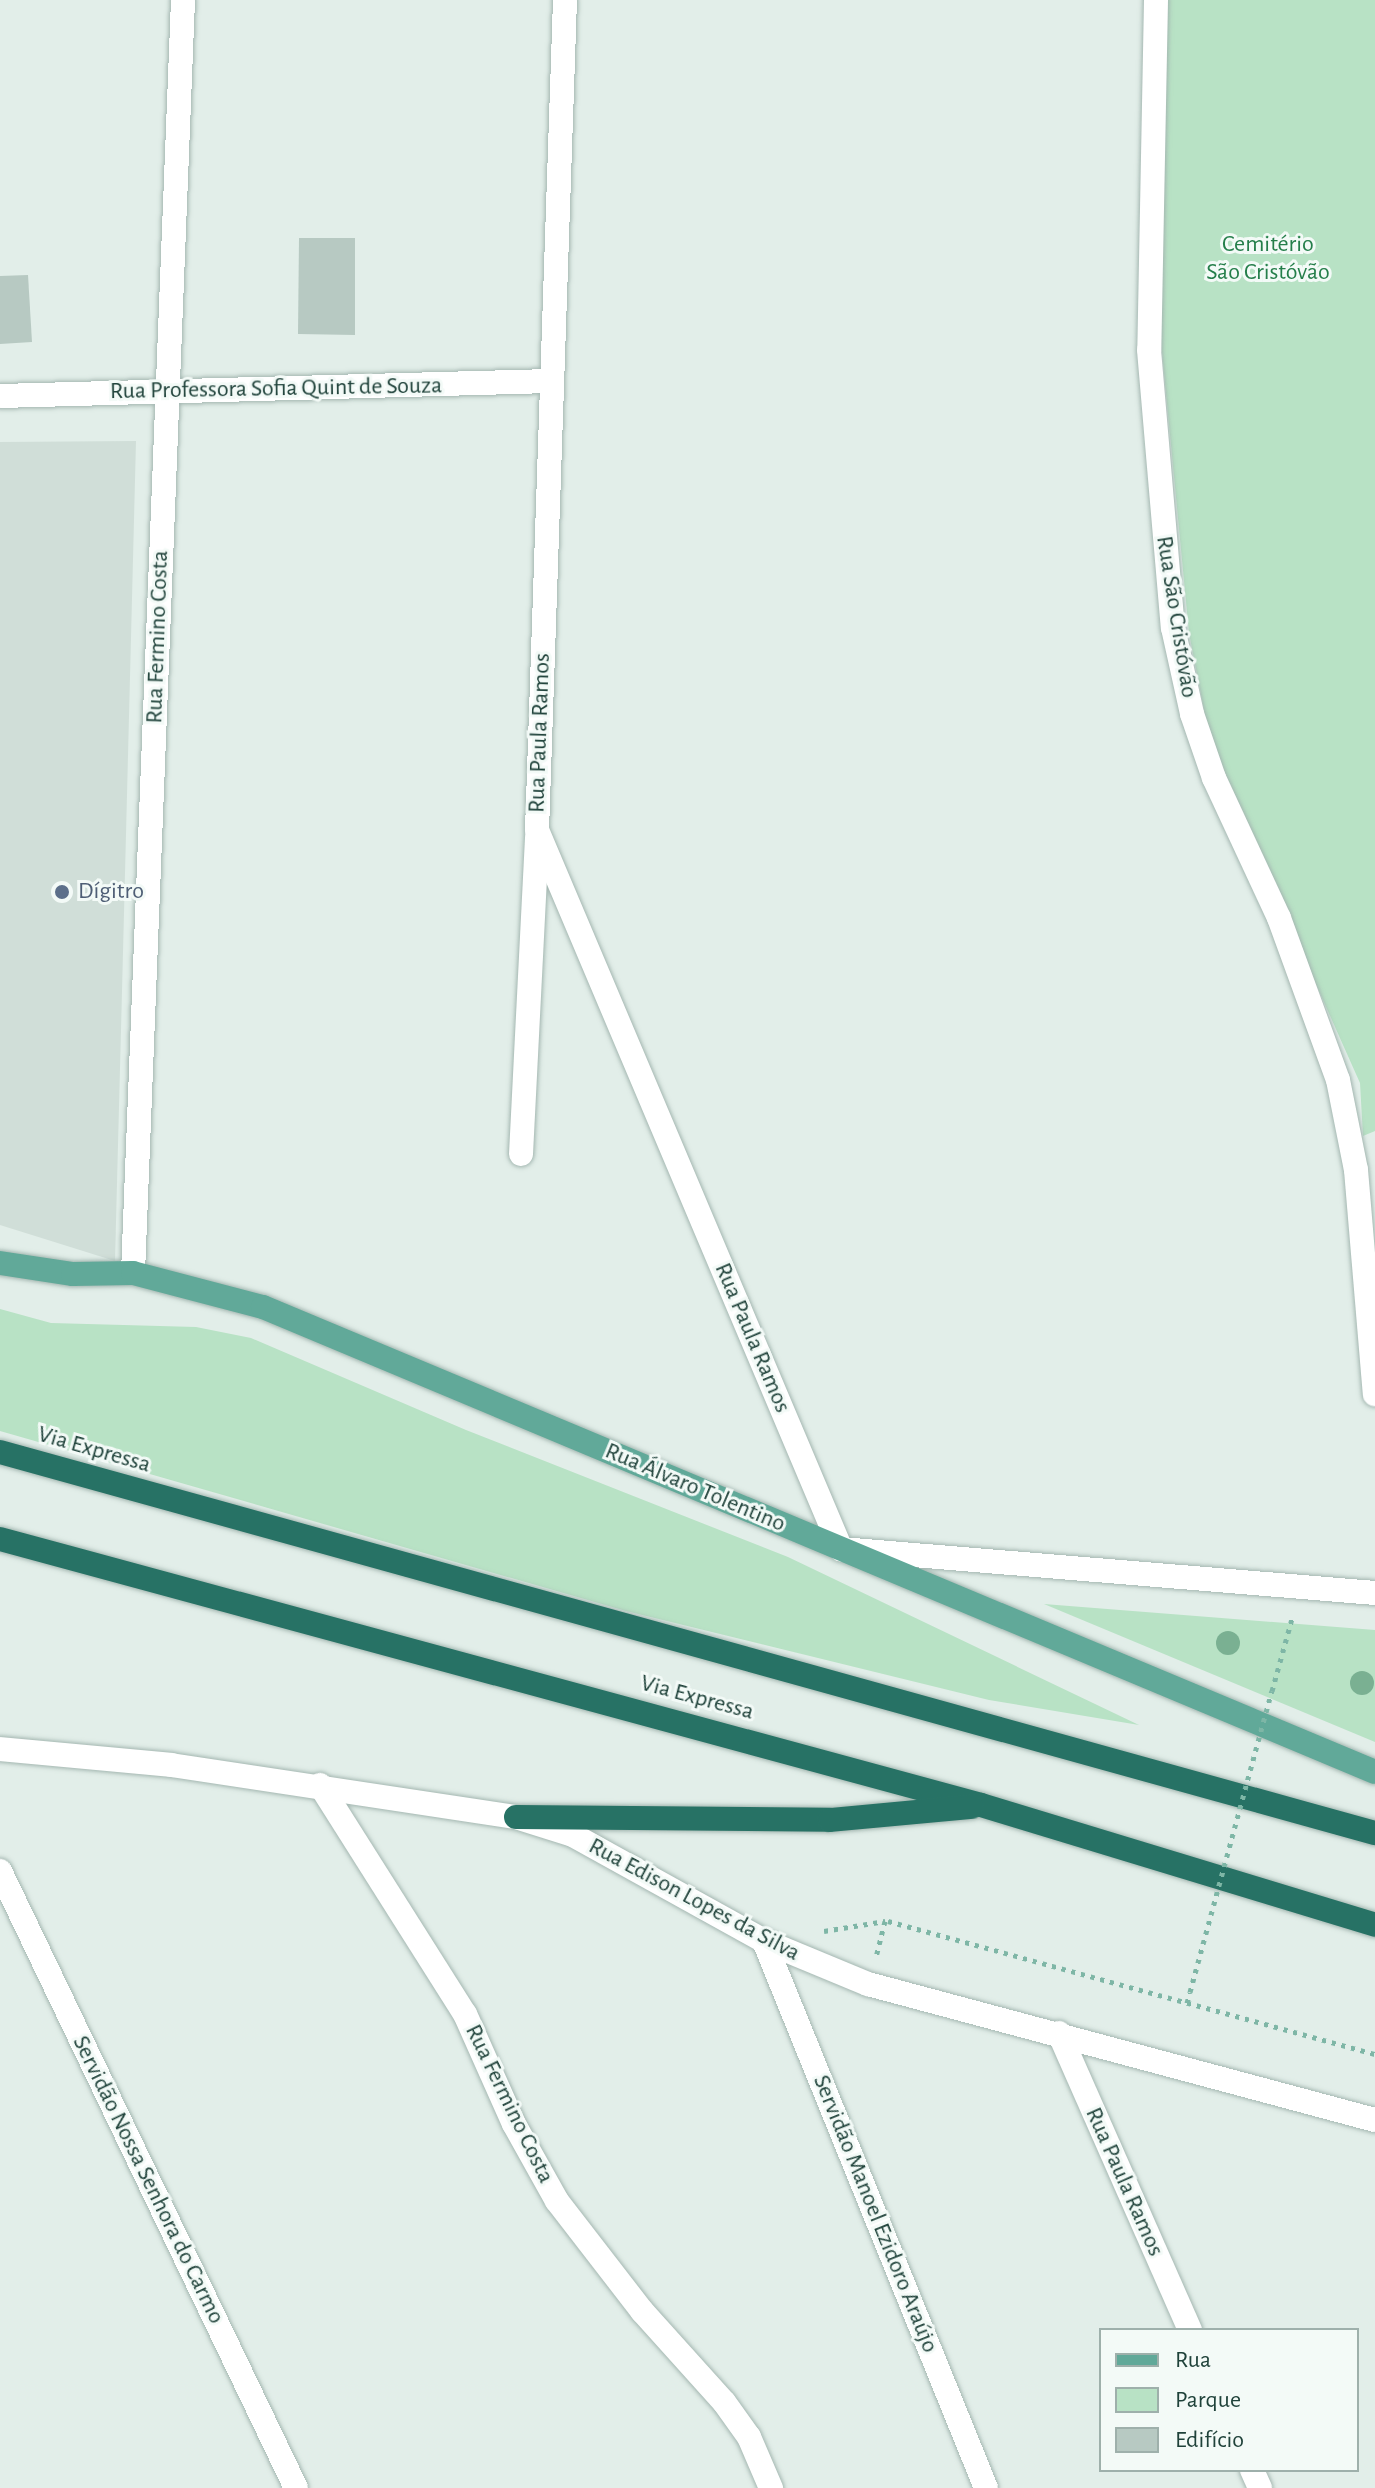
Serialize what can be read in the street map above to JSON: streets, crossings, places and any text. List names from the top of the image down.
{
  "streets": {
    "highway": ["Via Expressa"],
    "main road": ["Rua Álvaro Tolentino"],
    "street": [
      "Rua Professora Sofia Quint de Souza",
      "Rua São Cristóvão",
      "Rua Fermino Costa",
      "Rua Paula Ramos",
      "Rua Edison Lopes da Silva",
      "Servidão Nossa Senhora do Carmo",
      "Servidão Manoel Ezidoro Araújo"
    ]
  },
  "crossings": [
    ["Rua Professora Sofia Quint de Souza", "Rua Fermino Costa"],
    ["Rua Professora Sofia Quint de Souza", "Rua Paula Ramos"],
    ["Rua Fermino Costa", "Rua Álvaro Tolentino"],
    ["Rua Fermino Costa", "Rua Edison Lopes da Silva"],
    ["Rua Paula Ramos", "Rua Álvaro Tolentino"],
    ["Rua Paula Ramos", "Rua Edison Lopes da Silva"],
    ["Rua Edison Lopes da Silva", "Servidão Manoel Ezidoro Araújo"]
  ],
  "parks": ["Cemitério São Cristóvão"],
  "places": ["Dígitro"],
  "legend": ["Rua", "Parque", "Edifício"]
}
